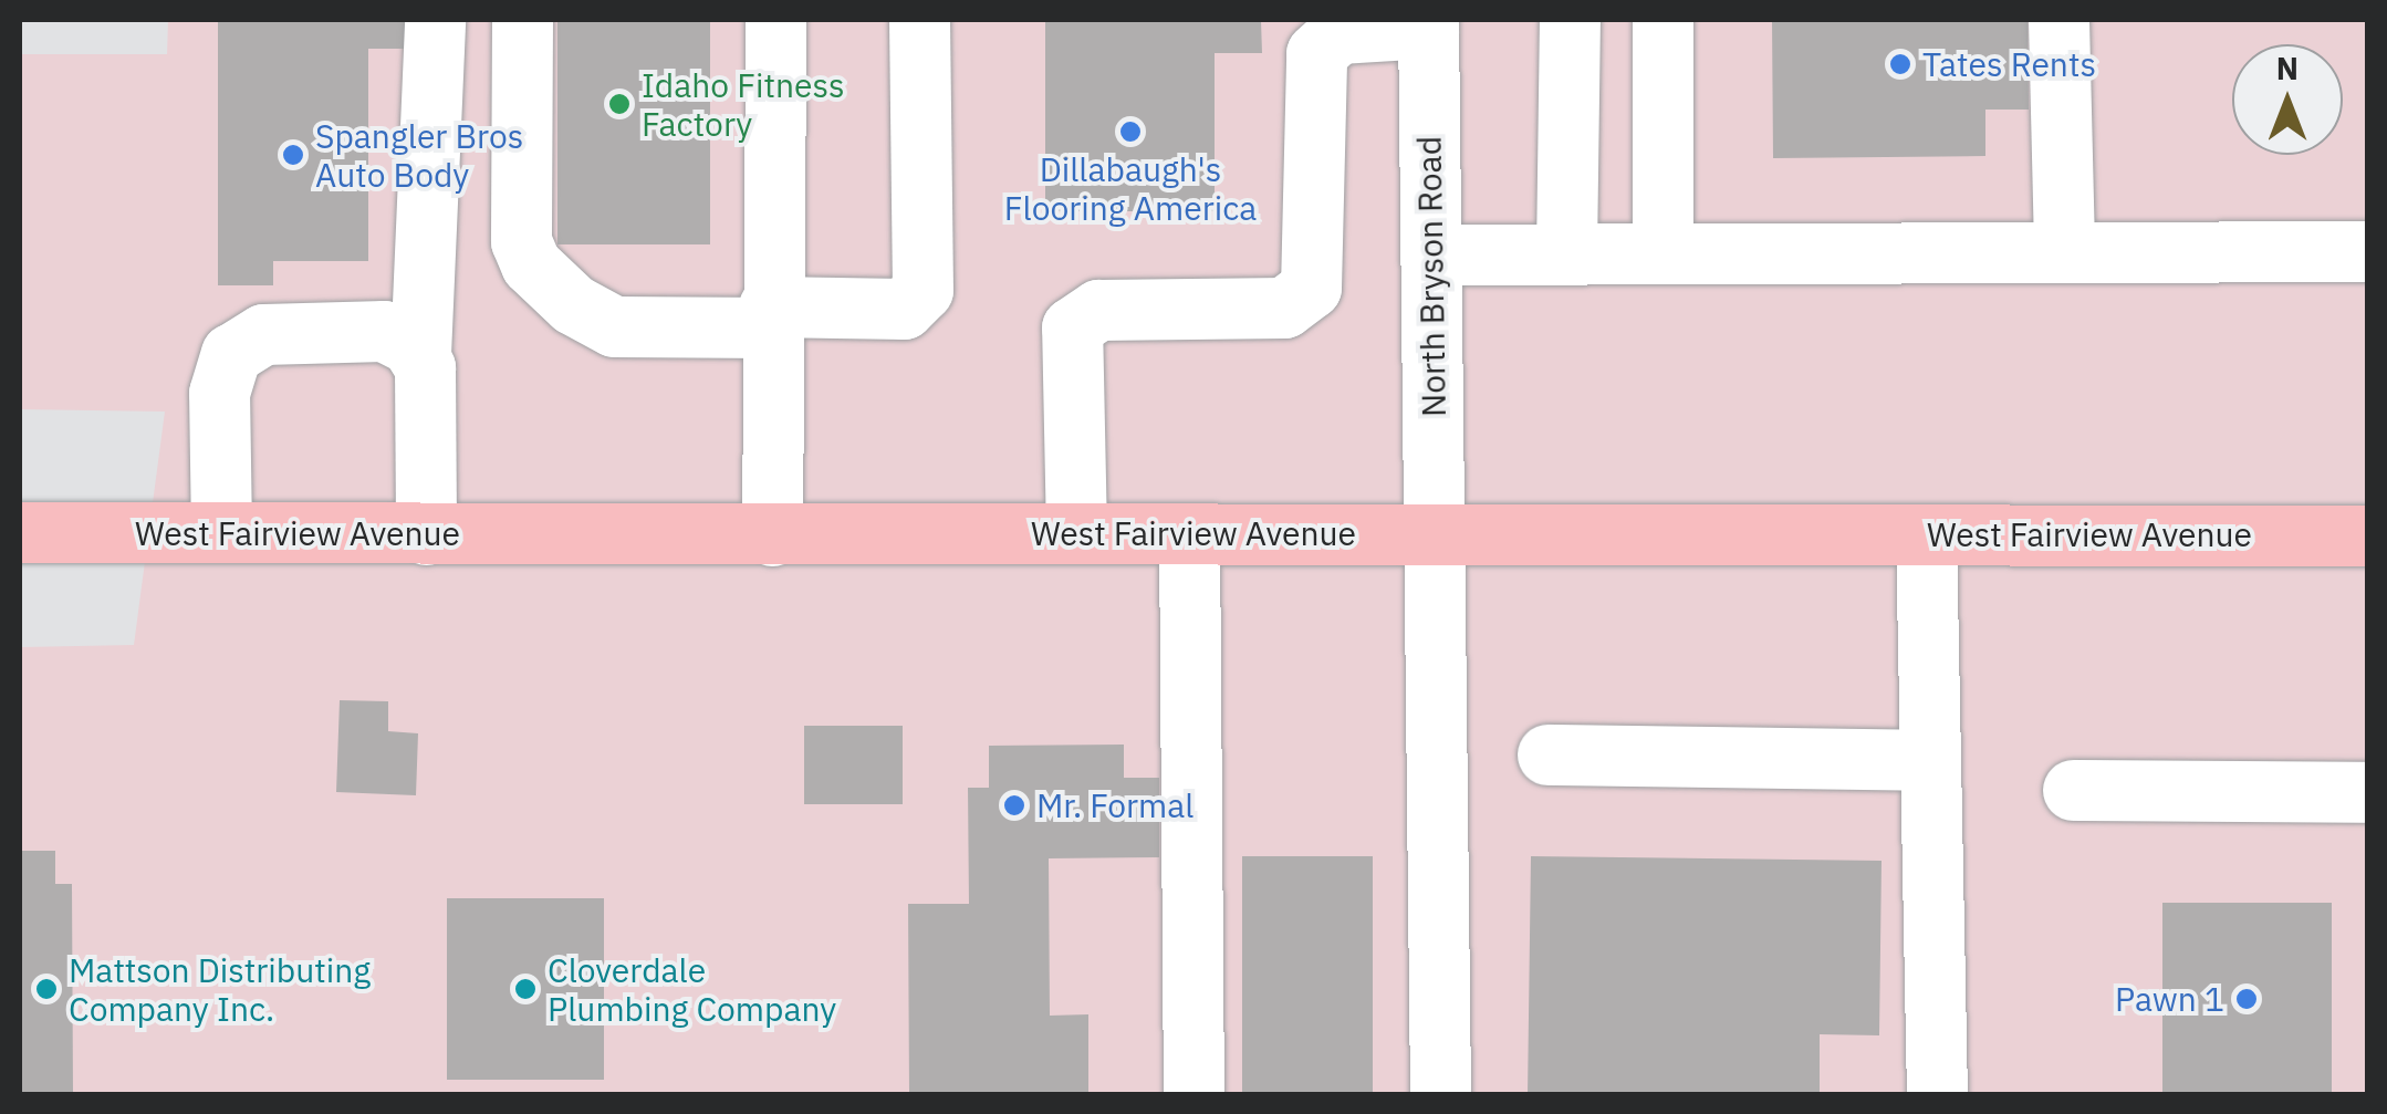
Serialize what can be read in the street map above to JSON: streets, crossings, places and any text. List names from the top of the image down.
{
  "streets": {
    "main road": ["West Fairview Avenue"],
    "street": ["North Bryson Road"]
  },
  "crossings": [
    ["North Bryson Road", "West Fairview Avenue"]
  ],
  "places": [
    "Tates Rents",
    "Idaho Fitness Factory",
    "Dillabaugh's Flooring America",
    "Spangler Bros Auto Body",
    "Mr. Formal",
    "Mattson Distributing Company Inc.",
    "Cloverdale Plumbing Company",
    "Pawn 1"
  ],
  "north": "top"
}
